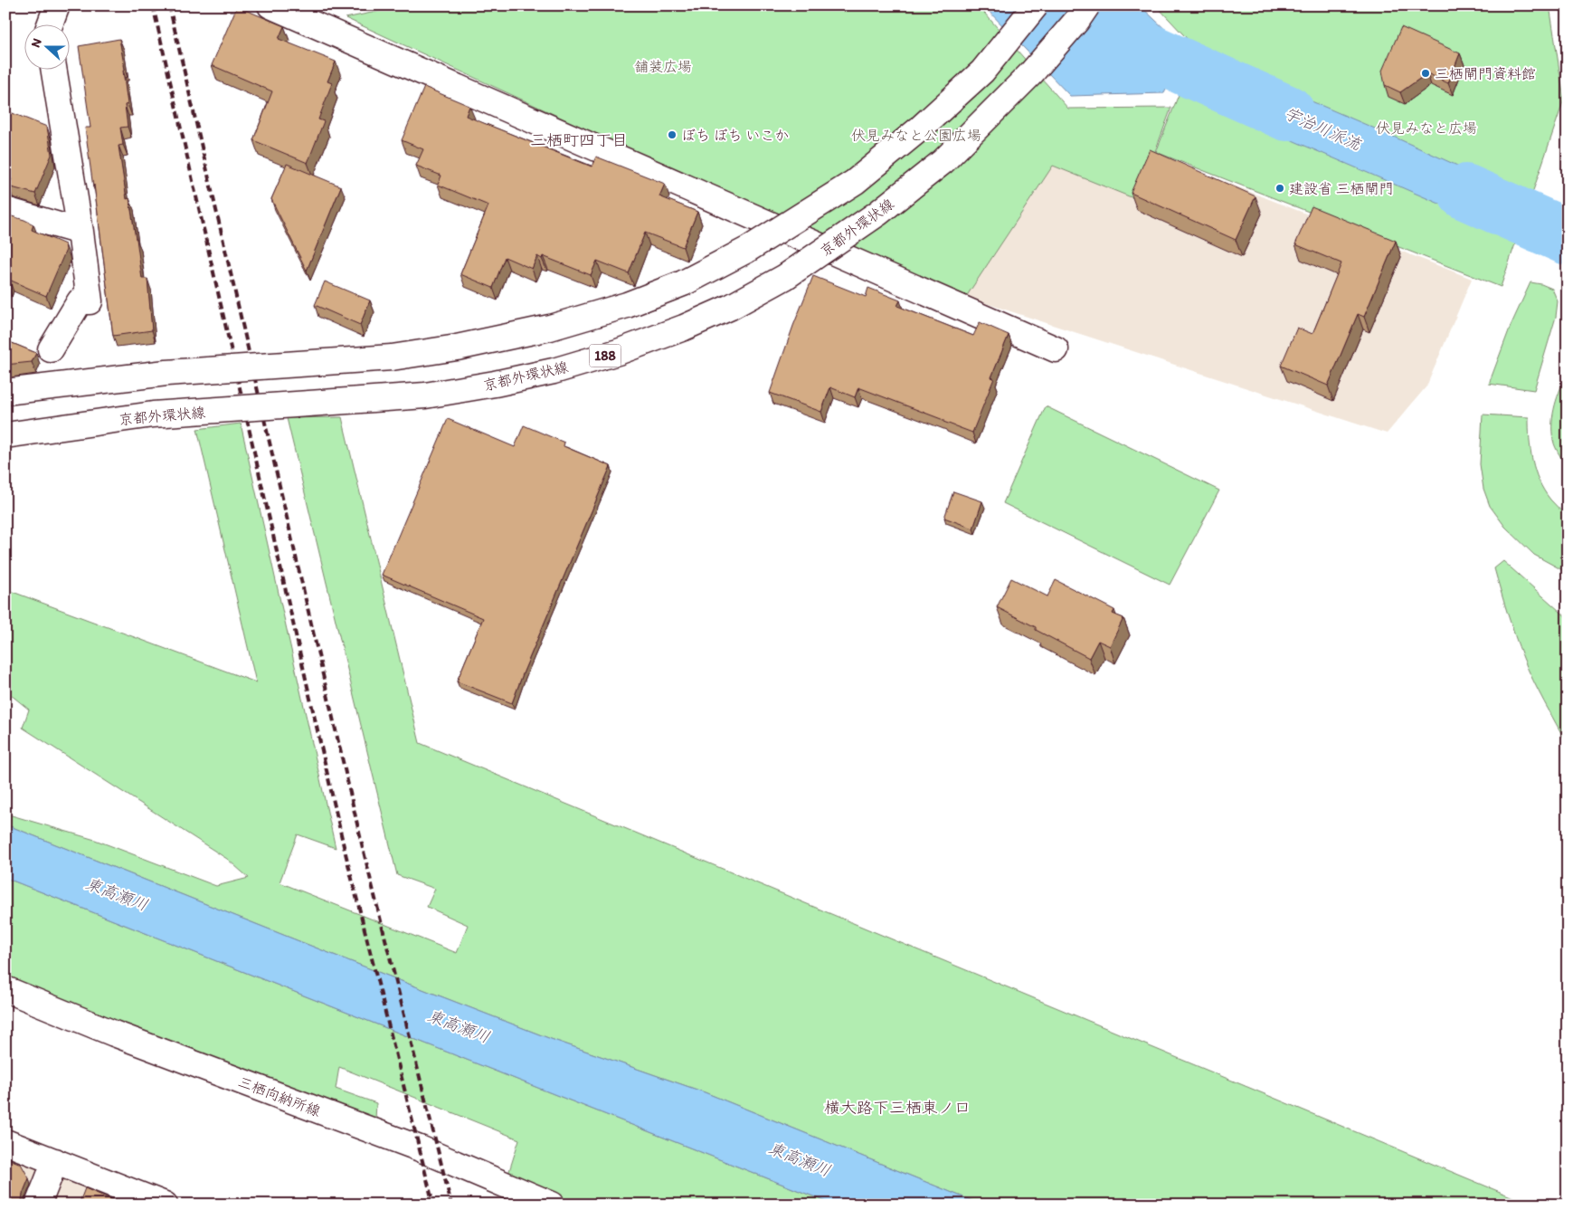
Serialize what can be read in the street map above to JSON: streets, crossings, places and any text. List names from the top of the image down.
{
  "streets": {
    "main road": ["京都外環状線", "188", "三栖向納所線"]
  },
  "districts": ["三栖町四丁目", "横大路下三栖東ノ口"],
  "water": ["宇治川派流", "東高瀬川"],
  "parks": ["舗装広場", "伏見みなと広場", "伏見みなと公園広場"],
  "places": ["三栖閘門資料館", "ぼち ぼち いこか", "建設省 三栖閘門"],
  "north": "left"
}
